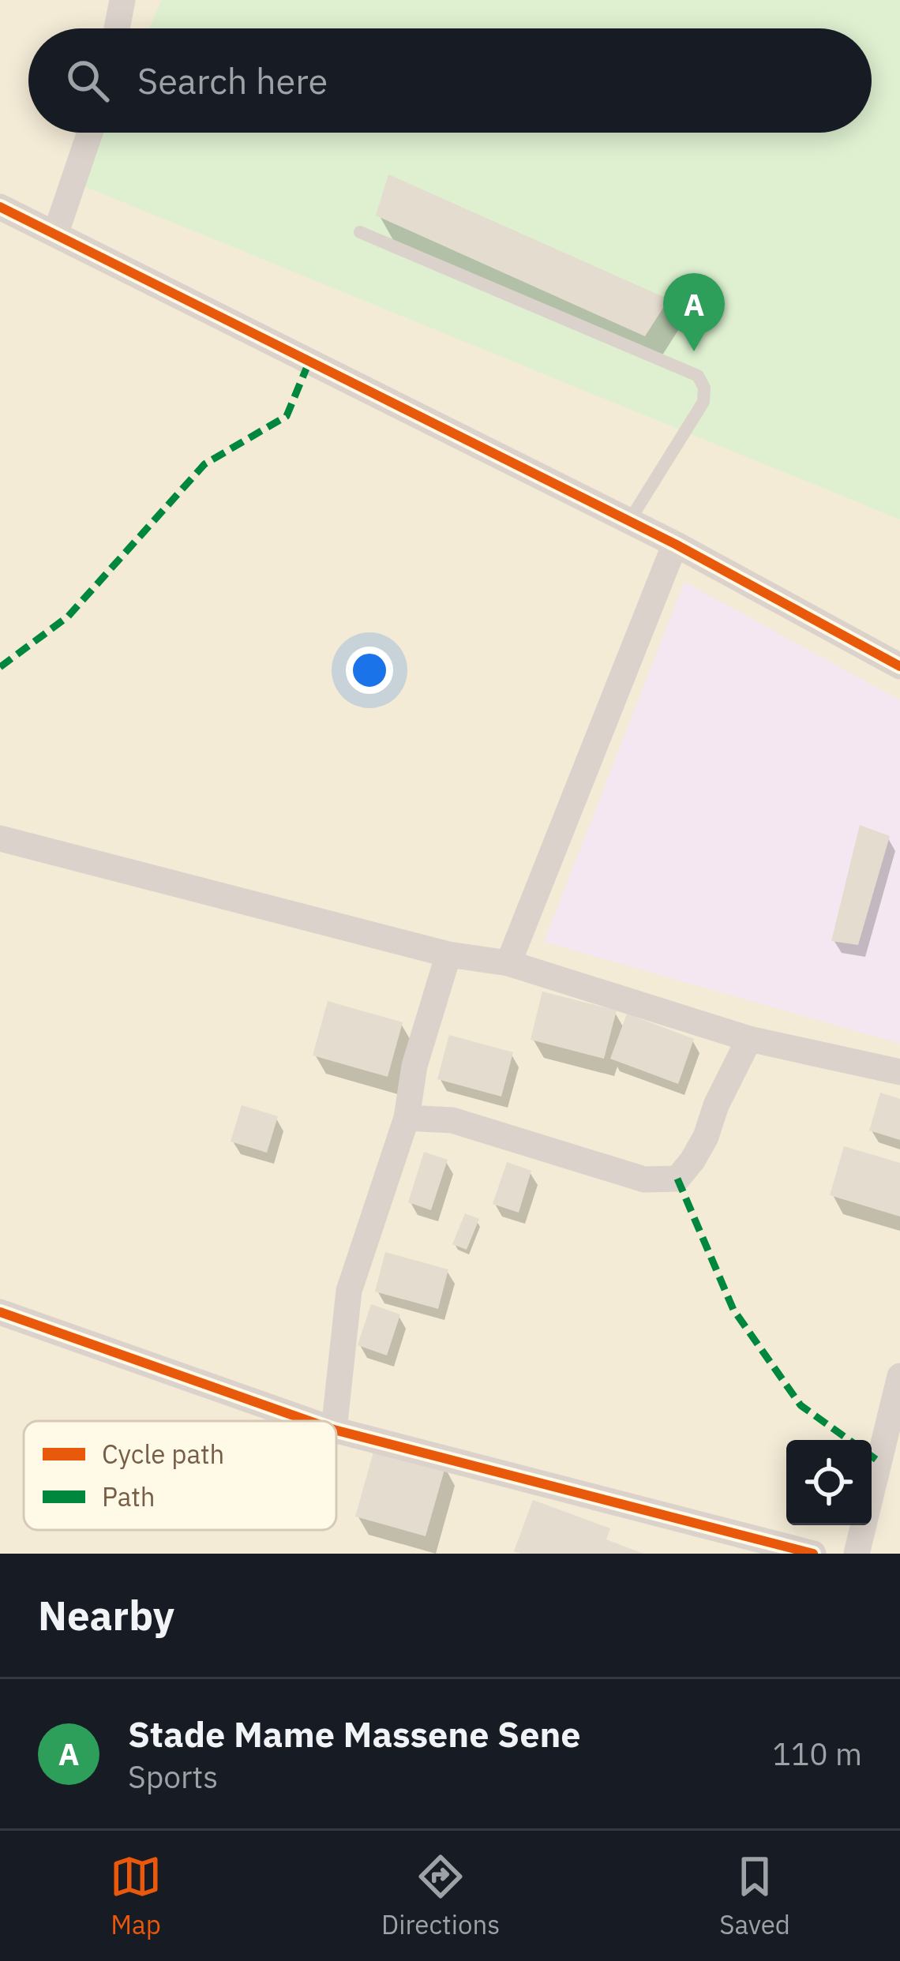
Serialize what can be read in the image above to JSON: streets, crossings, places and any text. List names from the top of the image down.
{
  "legend": ["Cycle path", "Path"],
  "page": {
    "search": "Search here",
    "pins": "A",
    "heading": "Nearby",
    "list": [
      {
        "mark": "A",
        "name": "Stade Mame Massene Sene",
        "note": "Sports",
        "value": "110 m"
      }
    ],
    "nav": ["Map", "Directions", "Saved"]
  }
}
